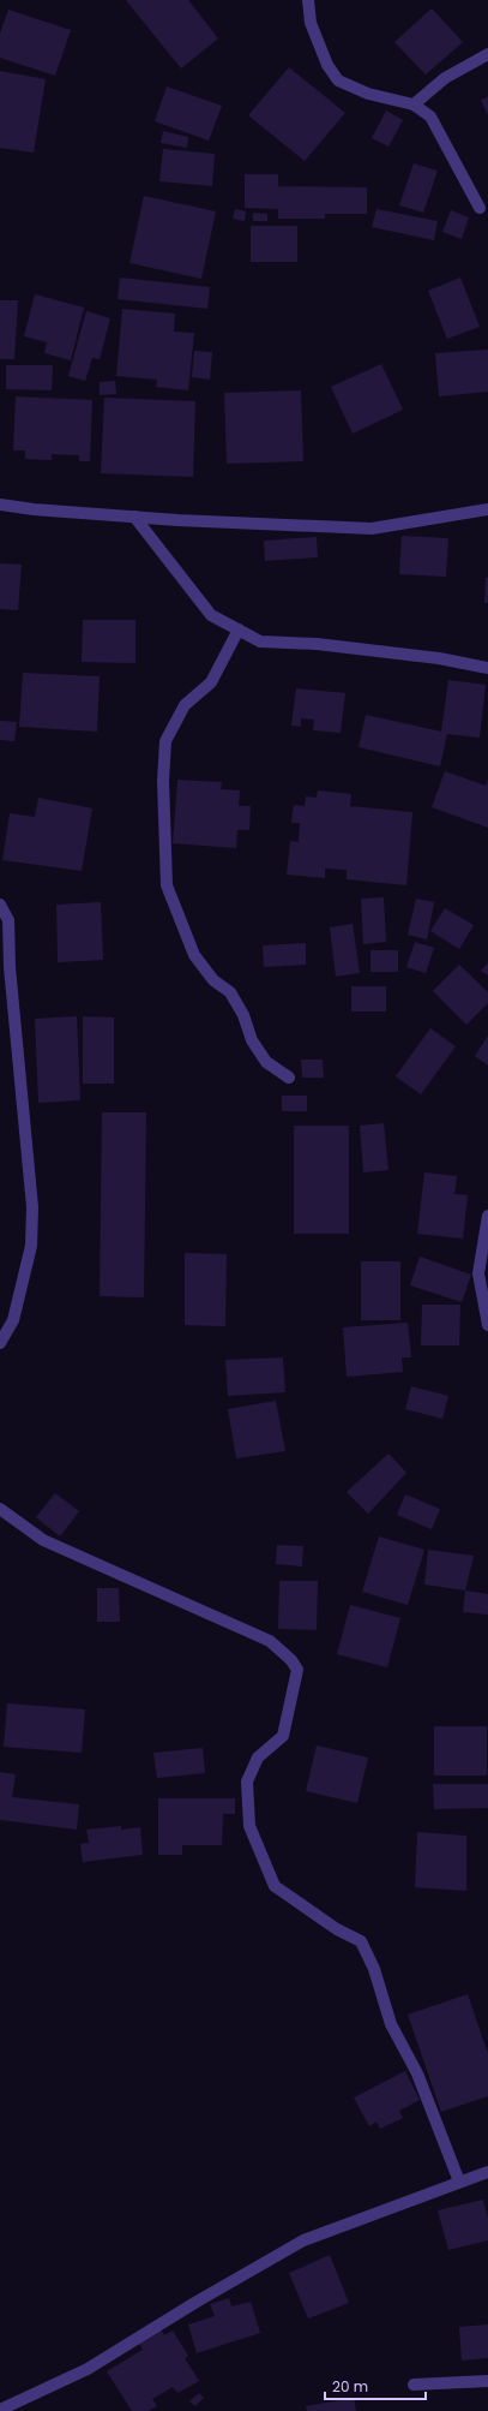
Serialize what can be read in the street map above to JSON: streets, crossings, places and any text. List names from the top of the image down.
{
  "scale_bar": "20 m"
}
